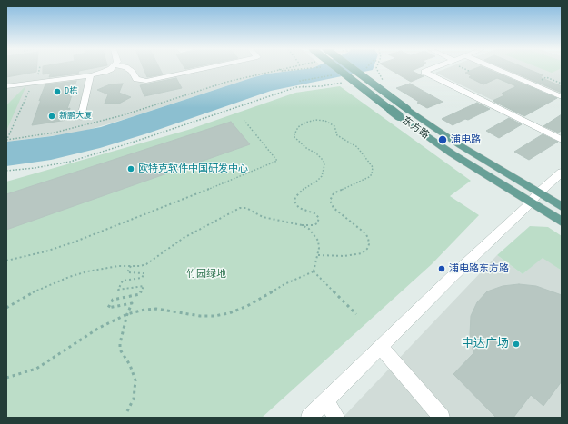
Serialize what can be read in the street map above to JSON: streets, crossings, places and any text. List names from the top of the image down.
{
  "streets": {
    "main road": ["东方路"]
  },
  "parks": ["竹园绿地"],
  "places": [
    "D栋",
    "新鹏大厦",
    "浦电路",
    "欧特克软件中国研发中心",
    "浦电路东方路",
    "中达广场"
  ]
}
